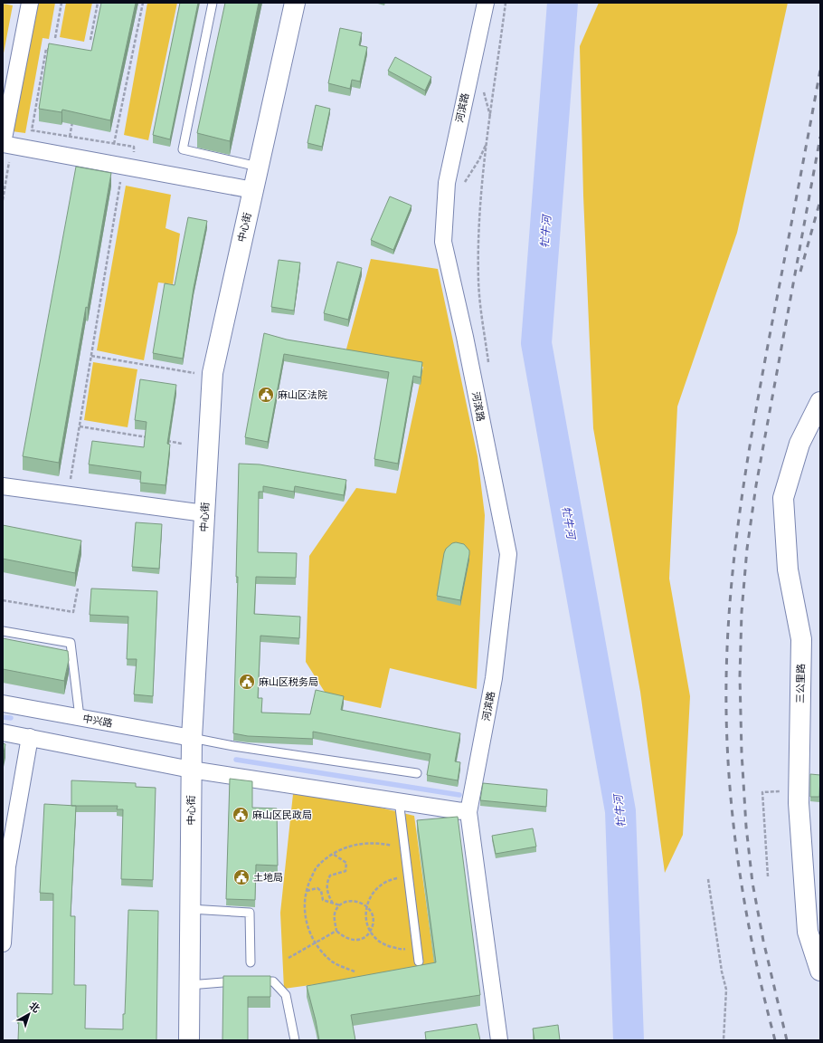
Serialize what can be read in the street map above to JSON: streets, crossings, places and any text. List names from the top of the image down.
{
  "streets": {
    "main road": ["中心街", "三公里路"],
    "street": ["河滨路", "中兴路"]
  },
  "crossings": [
    ["中心街", "中兴路"]
  ],
  "water": ["牤牛河"],
  "places": {
    "public building": [
      "麻山区法院",
      "麻山区税务局",
      "麻山区民政局",
      "土地局"
    ]
  },
  "north": "top right"
}
